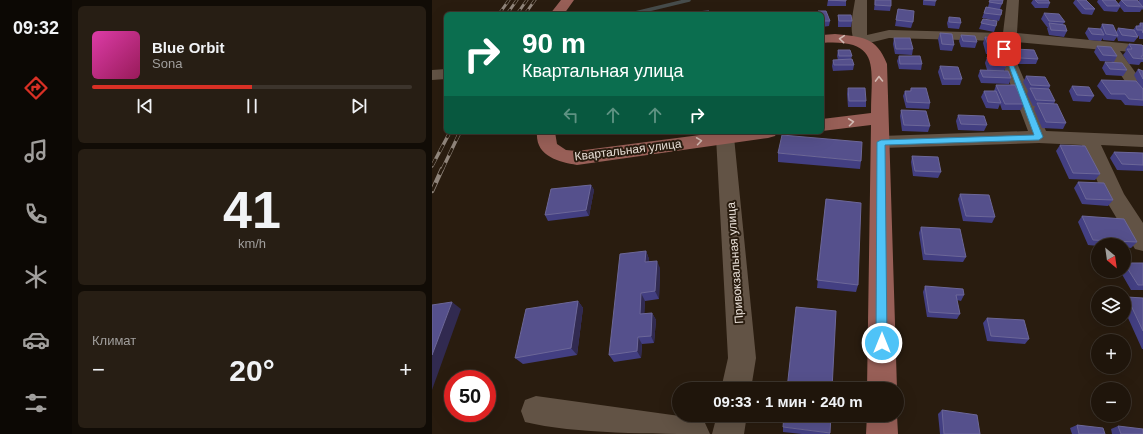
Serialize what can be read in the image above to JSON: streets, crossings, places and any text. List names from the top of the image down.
{
  "streets": {
    "main road": ["Квартальная улица"],
    "street": ["Привокзальная улица"]
  },
  "crossings": [
    ["Квартальная улица", "Привокзальная улица"]
  ],
  "one_way": ["Квартальная улица"],
  "north": "bottom right",
  "page": {
    "tabs": "09:32",
    "turn": ["90 m", "Квартальная улица"],
    "song": ["Blue Orbit", "Sona"],
    "tile": [
      ["41", "km/h"],
      "Климат"
    ],
    "map_buttons": ["+", "−"],
    "heat": ["−", "20°", "+"],
    "limit": "50",
    "trip": "09:33 · 1 мин · 240 m"
  }
}
